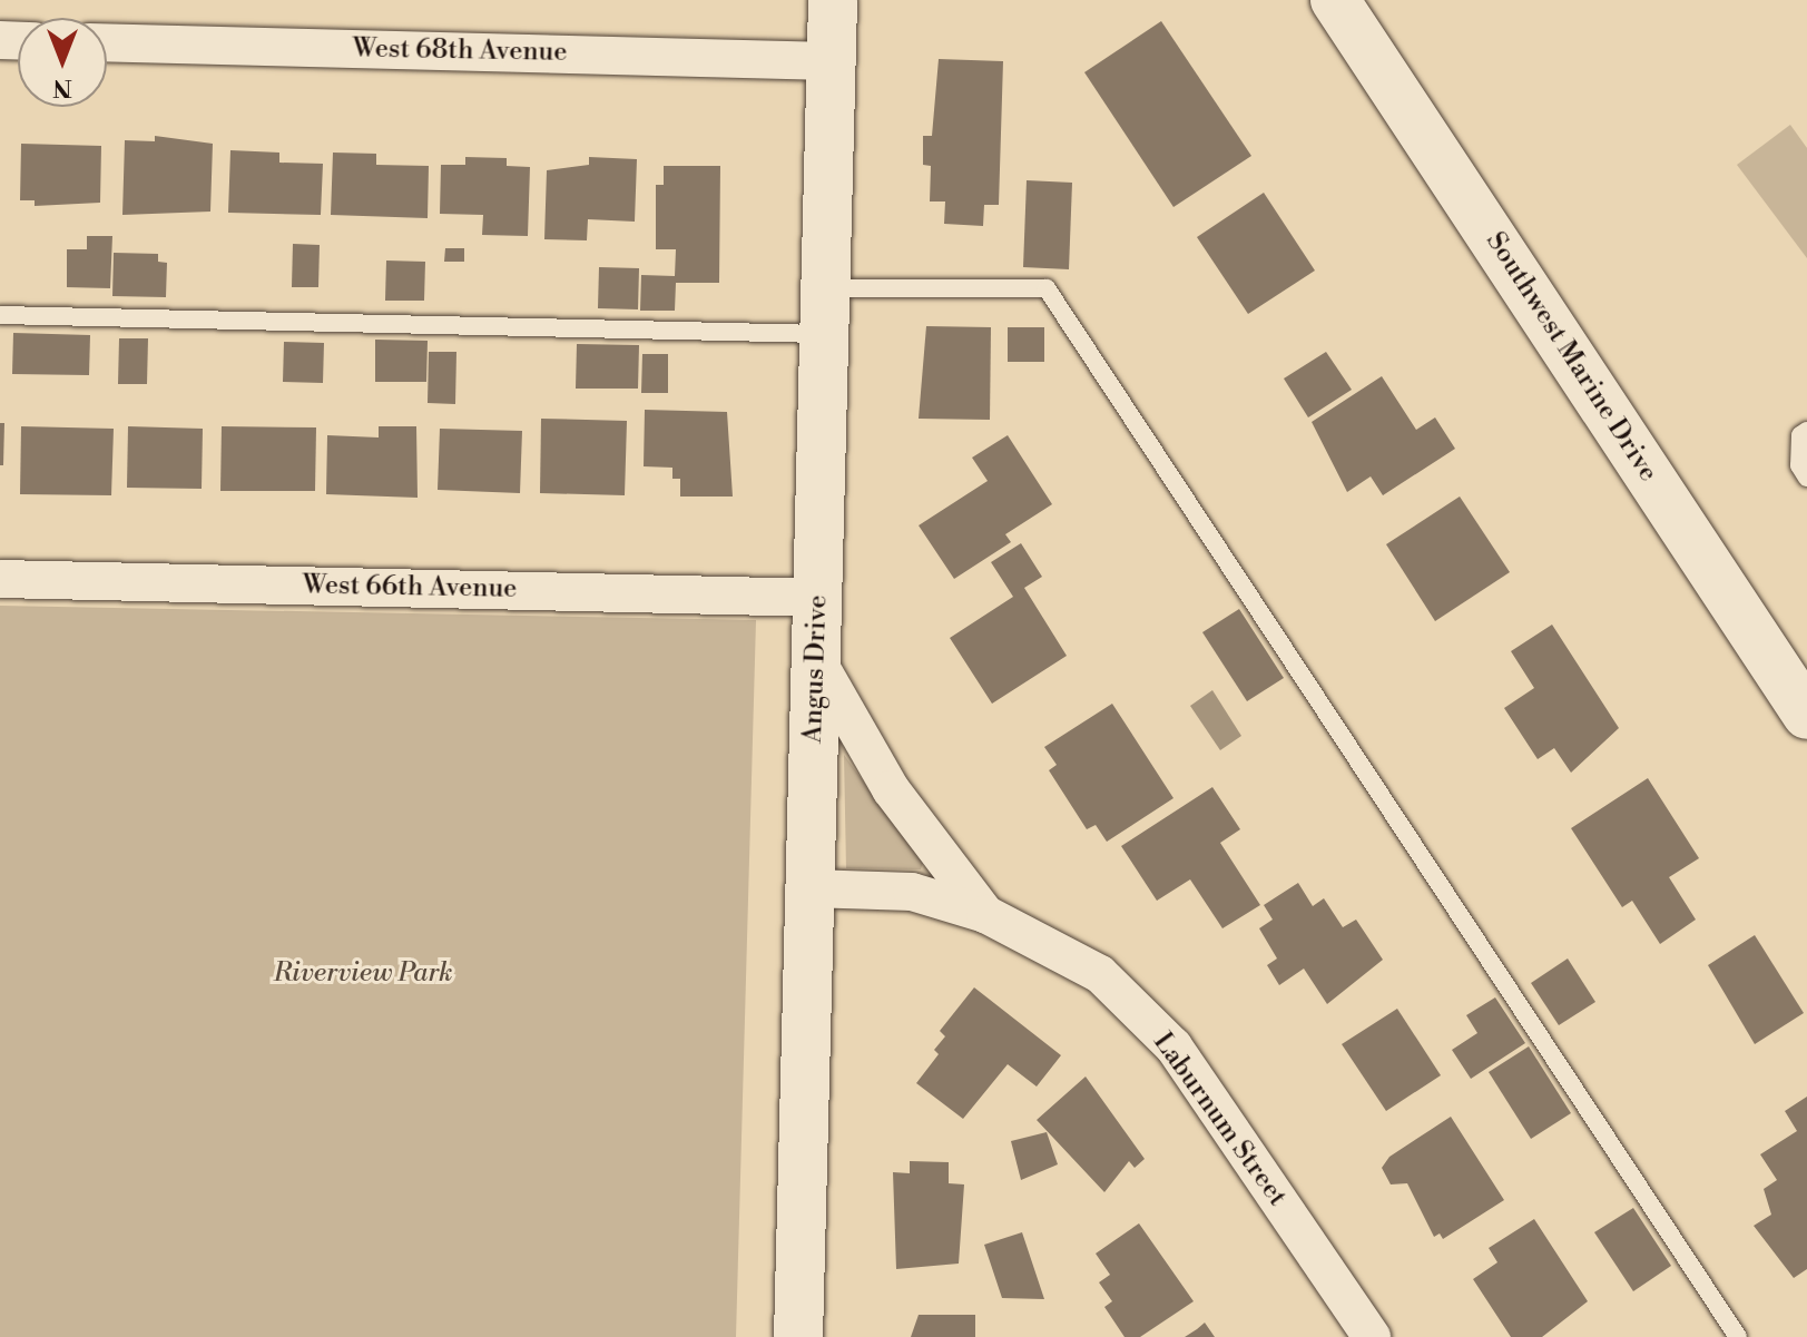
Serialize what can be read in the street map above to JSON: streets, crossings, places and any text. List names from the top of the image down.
{
  "streets": {
    "street": [
      "West 68th Avenue",
      "Southwest Marine Drive",
      "West 66th Avenue",
      "Angus Drive",
      "Laburnum Street"
    ]
  },
  "crossings": [
    ["West 68th Avenue", "Angus Drive"],
    ["West 66th Avenue", "Angus Drive"],
    ["Angus Drive", "Laburnum Street"]
  ],
  "parks": ["Riverview Park"],
  "north": "bottom"
}
